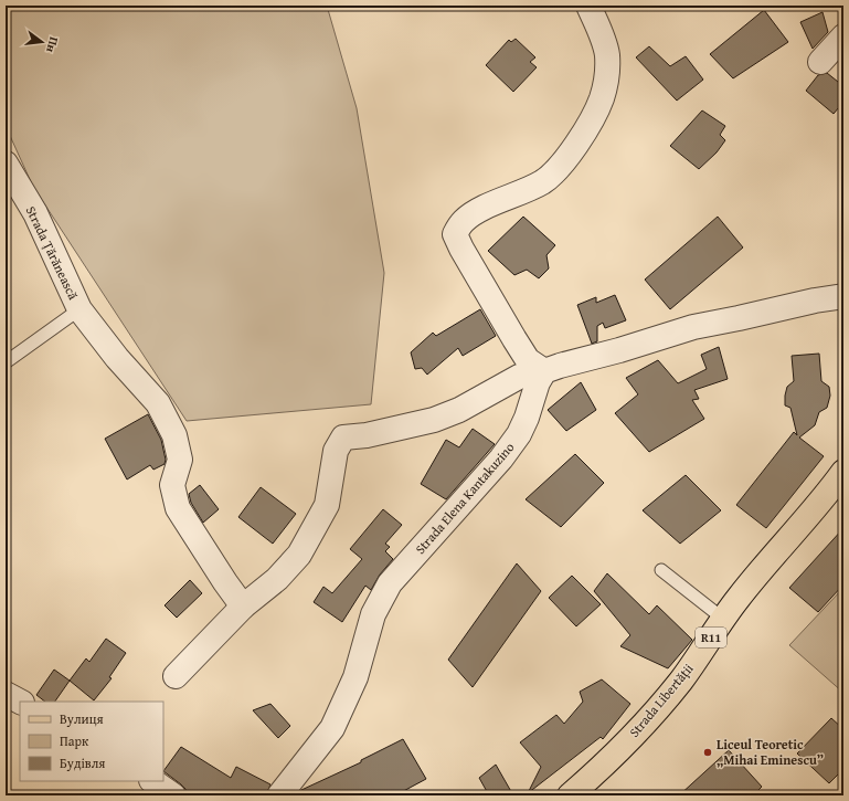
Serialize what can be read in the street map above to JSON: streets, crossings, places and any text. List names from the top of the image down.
{
  "streets": {
    "main road": ["R11", "Strada Libertății"],
    "street": ["Strada Țărănească", "Strada Elena Kantakuzino"]
  },
  "places": ["Liceul Teoretic „Mihai Eminescu”"],
  "legend": ["Вулиця", "Парк", "Будівля"],
  "north": "right"
}
